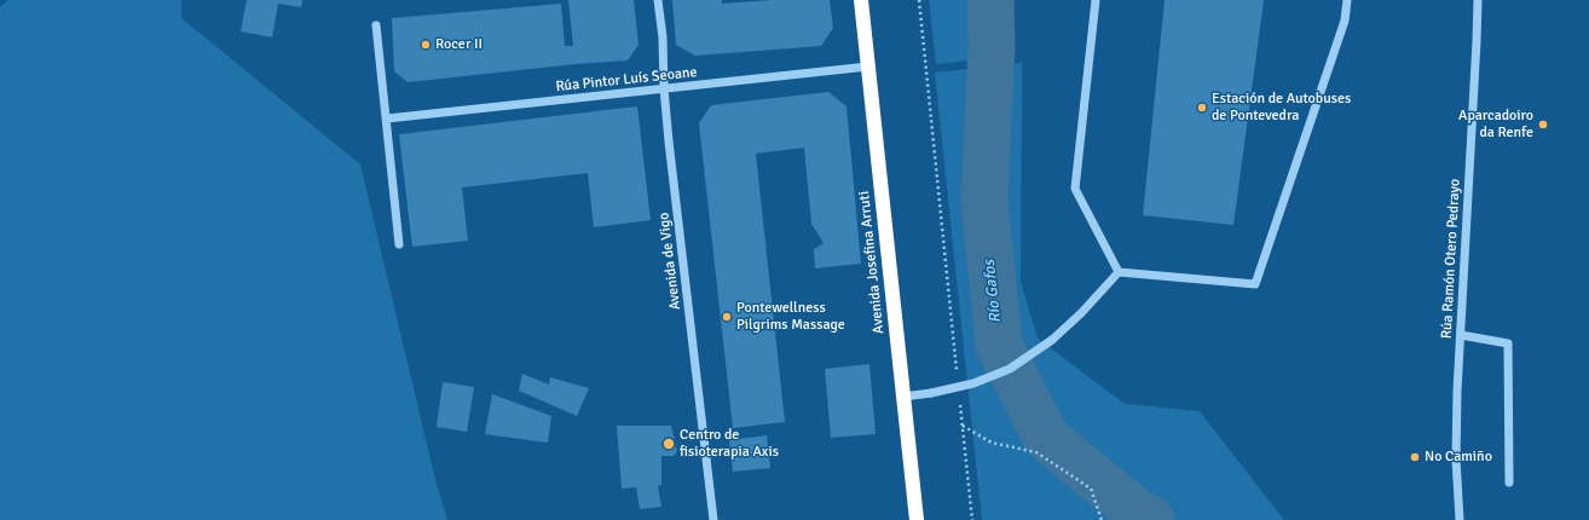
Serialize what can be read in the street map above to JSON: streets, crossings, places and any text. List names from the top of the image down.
{
  "streets": {
    "highway": ["Avenida Josefina Arruti"],
    "street": ["Rúa Pintor Luís Seoane", "Rúa Ramón Otero Pedrayo", "Avenida de Vigo"]
  },
  "crossings": [
    ["Rúa Pintor Luís Seoane", "Avenida de Vigo"],
    ["Rúa Pintor Luís Seoane", "Avenida Josefina Arruti"]
  ],
  "water": ["Río Gafos"],
  "places": [
    "Rocer II",
    "Estación de Autobuses de Pontevedra",
    "Aparcadoiro da Renfe",
    "Pontewellness Pilgrims Massage",
    "Centro de fisioterapia Axis",
    "No Camiño"
  ]
}
